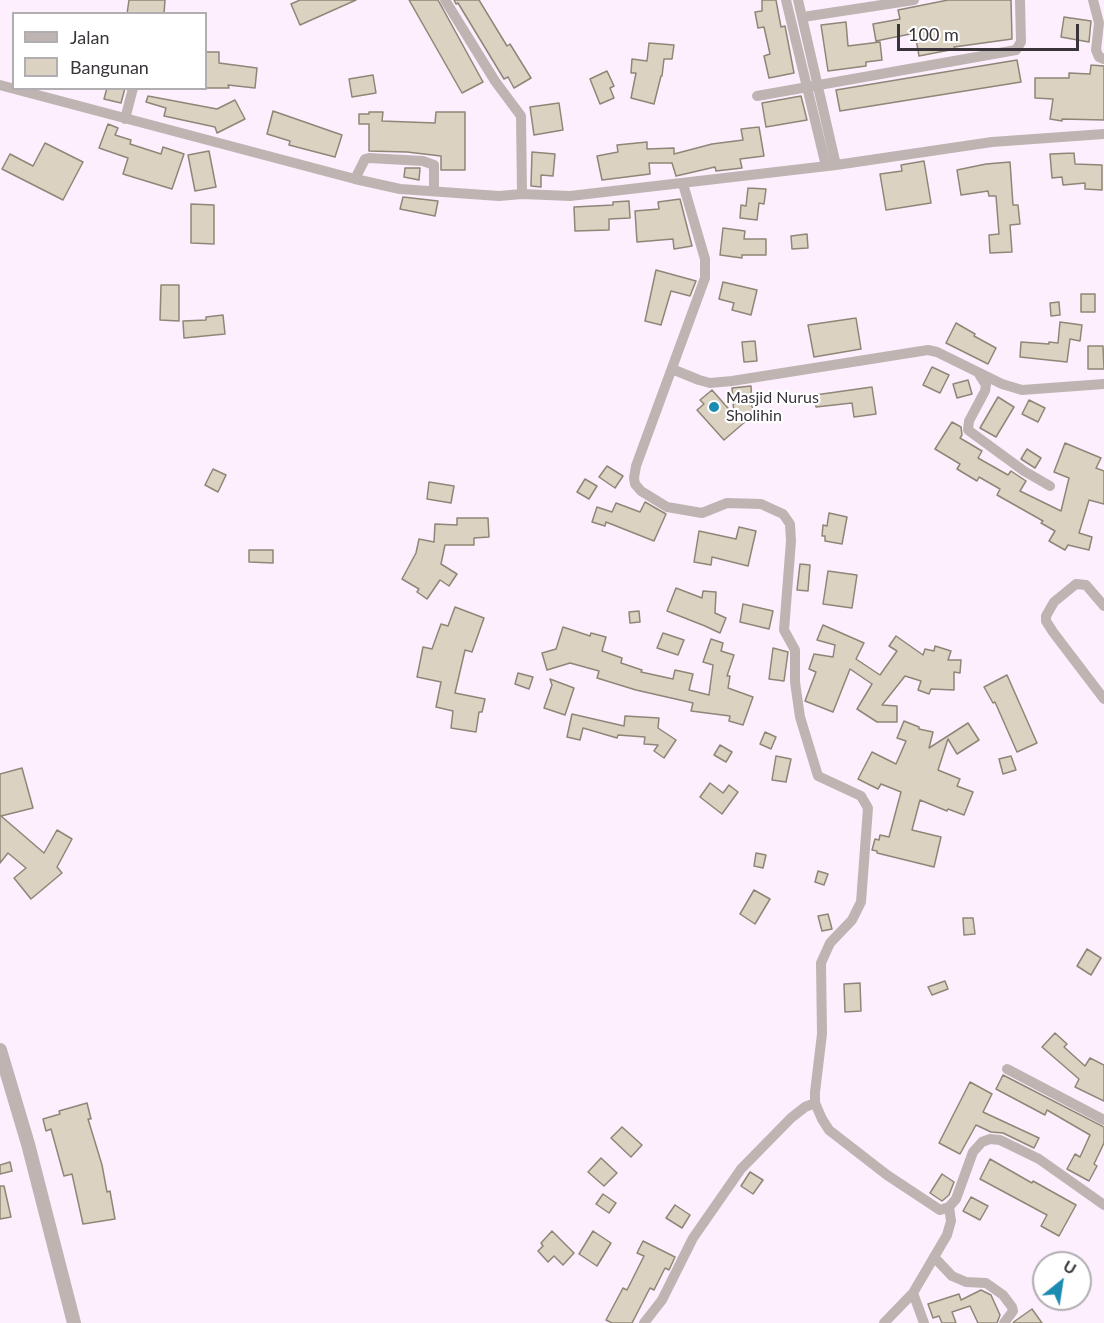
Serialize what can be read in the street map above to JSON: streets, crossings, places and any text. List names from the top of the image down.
{
  "places": ["Masjid Nurus Sholihin"],
  "legend": ["Jalan", "Bangunan"],
  "scale_bar": "100 m",
  "north": "top right"
}
